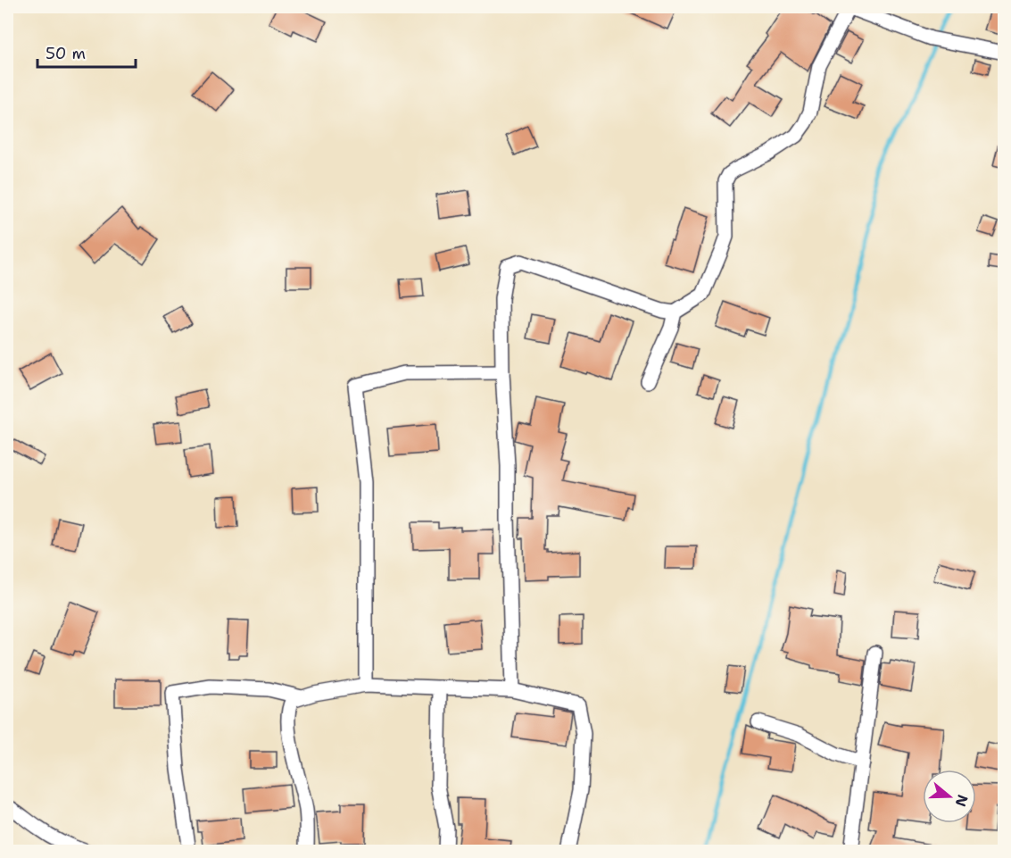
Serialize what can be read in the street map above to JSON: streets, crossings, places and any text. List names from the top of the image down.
{
  "scale_bar": "50 m",
  "north": "right"
}
